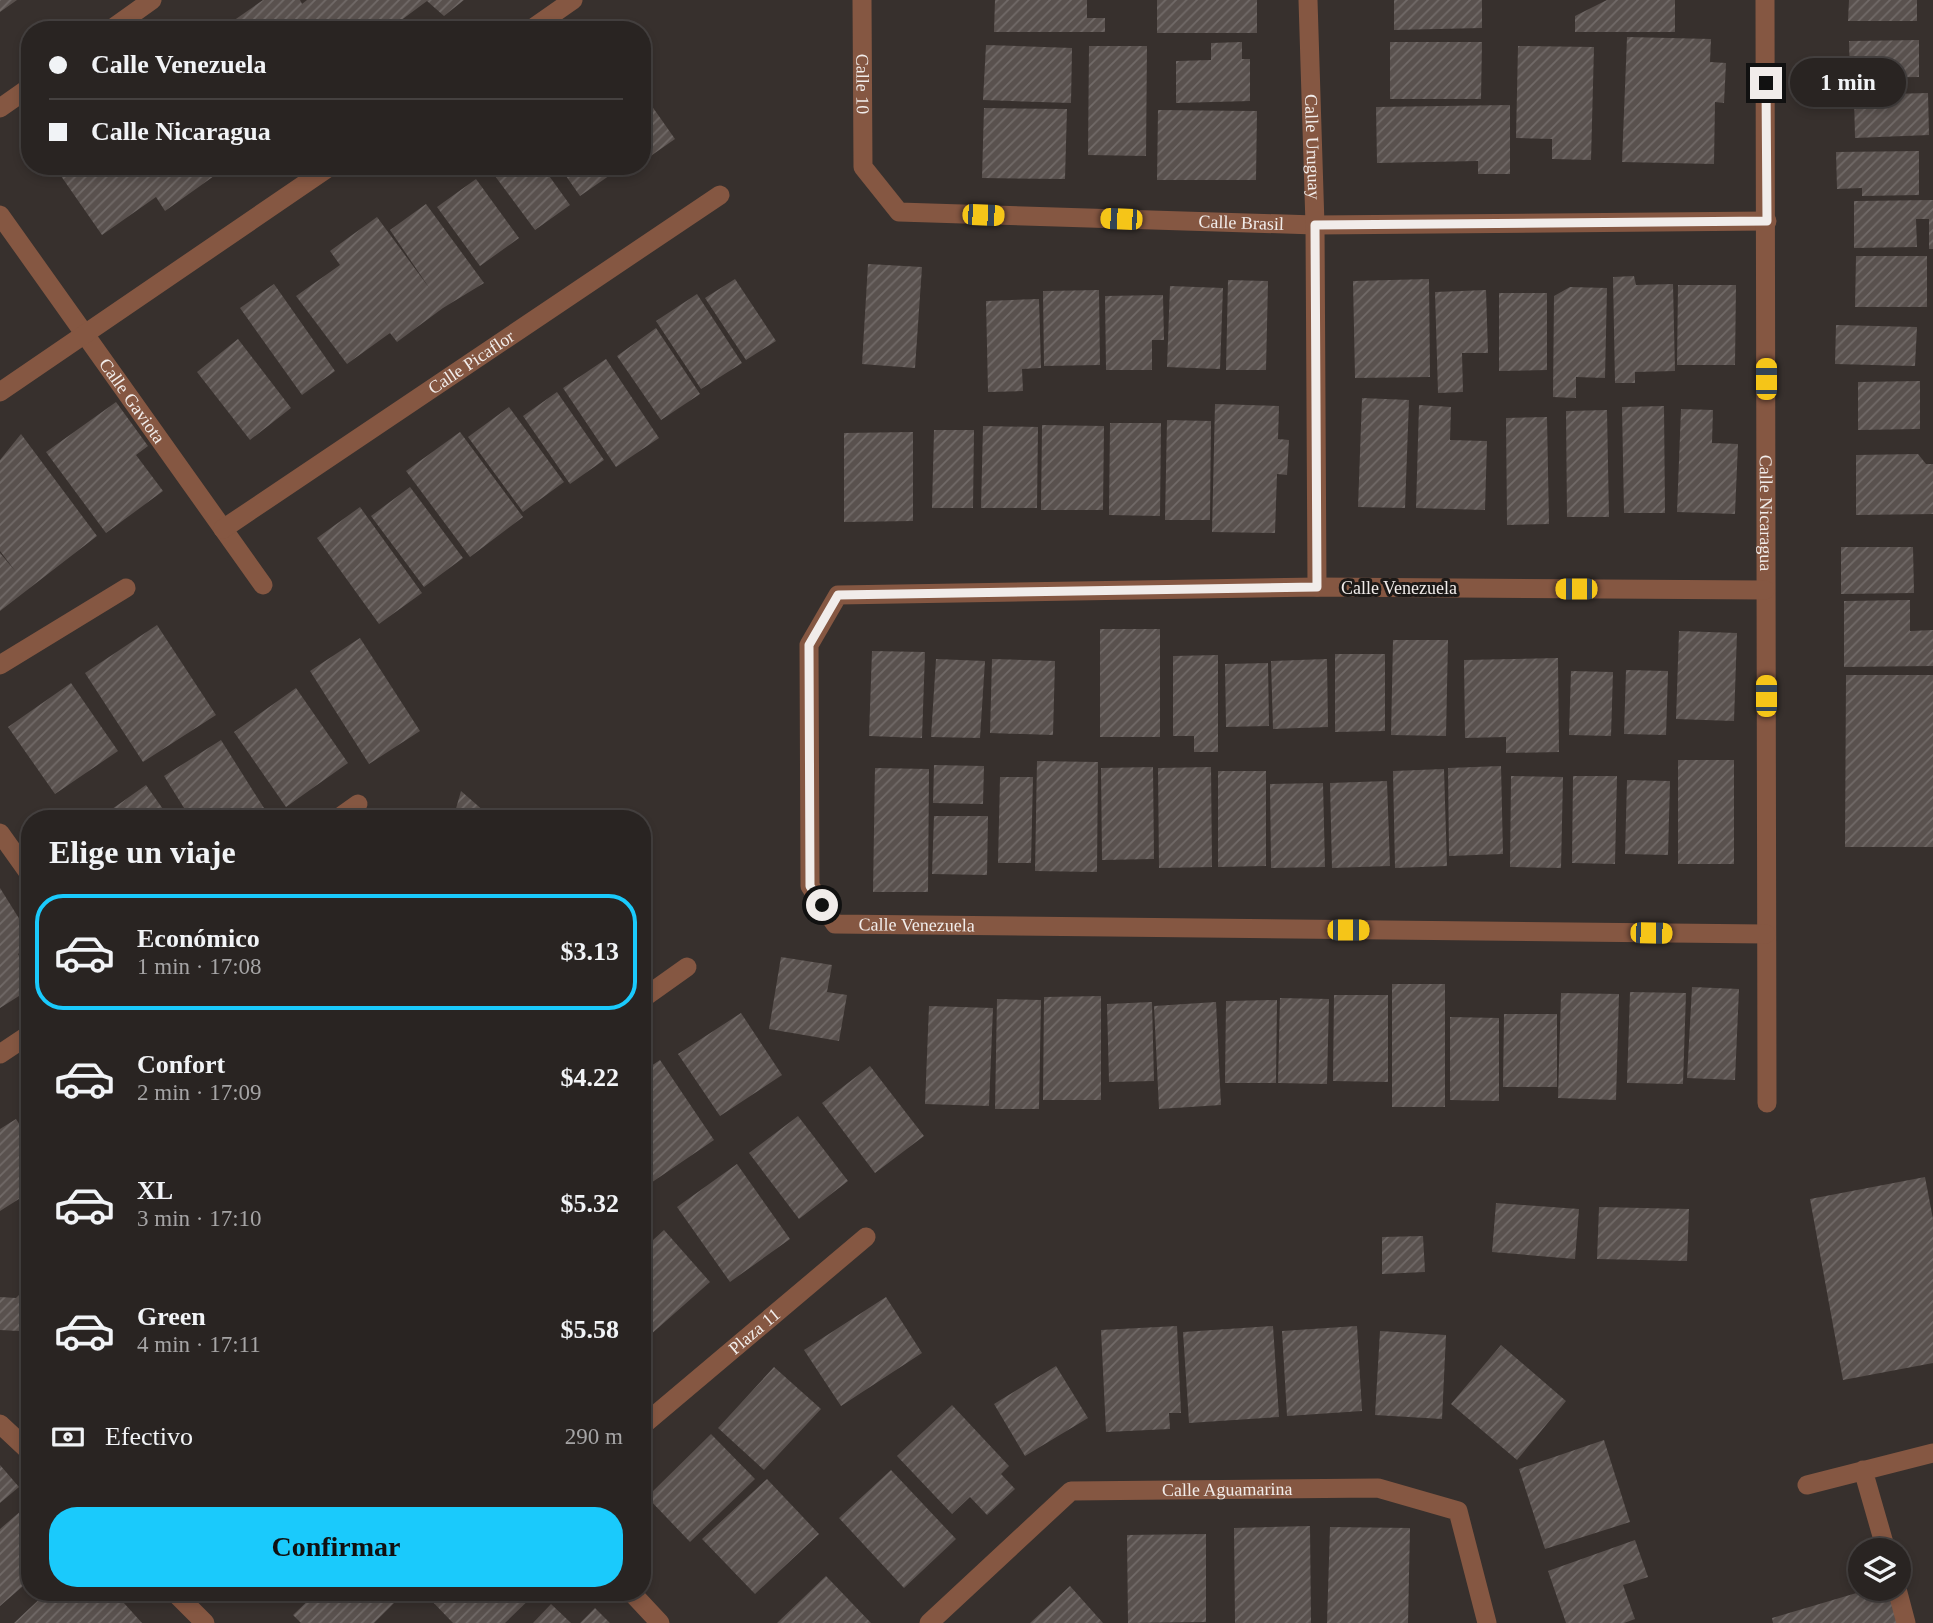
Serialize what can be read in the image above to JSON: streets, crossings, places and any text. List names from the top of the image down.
{
  "streets": {
    "street": [
      "Calle 10",
      "Calle Uruguay",
      "Calle Brasil",
      "Calle Picaflor",
      "Calle Gaviota",
      "Calle Nicaragua",
      "Calle Venezuela",
      "Plaza 11",
      "Calle Aguamarina"
    ]
  },
  "crossings": [
    ["Calle 10", "Calle Brasil"],
    ["Calle Uruguay", "Calle Brasil"],
    ["Calle Uruguay", "Calle Venezuela"],
    ["Calle Brasil", "Calle Nicaragua"],
    ["Calle Picaflor", "Calle Gaviota"],
    ["Calle Nicaragua", "Calle Venezuela"]
  ],
  "page": {
    "banner": ["Calle Venezuela", "Calle Nicaragua"],
    "bubble": "1 min",
    "heading": "Elige un viaje",
    "list": [
      {
        "name": "Económico",
        "note": "1 min · 17:08",
        "value": "$3.13"
      },
      {
        "name": "Confort",
        "note": "2 min · 17:09",
        "value": "$4.22"
      },
      {
        "name": "XL",
        "note": "3 min · 17:10",
        "value": "$5.32"
      },
      {
        "name": "Green",
        "note": "4 min · 17:11",
        "value": "$5.58"
      }
    ],
    "pay": ["Efectivo", "290 m"],
    "buttons": "Confirmar"
  }
}
